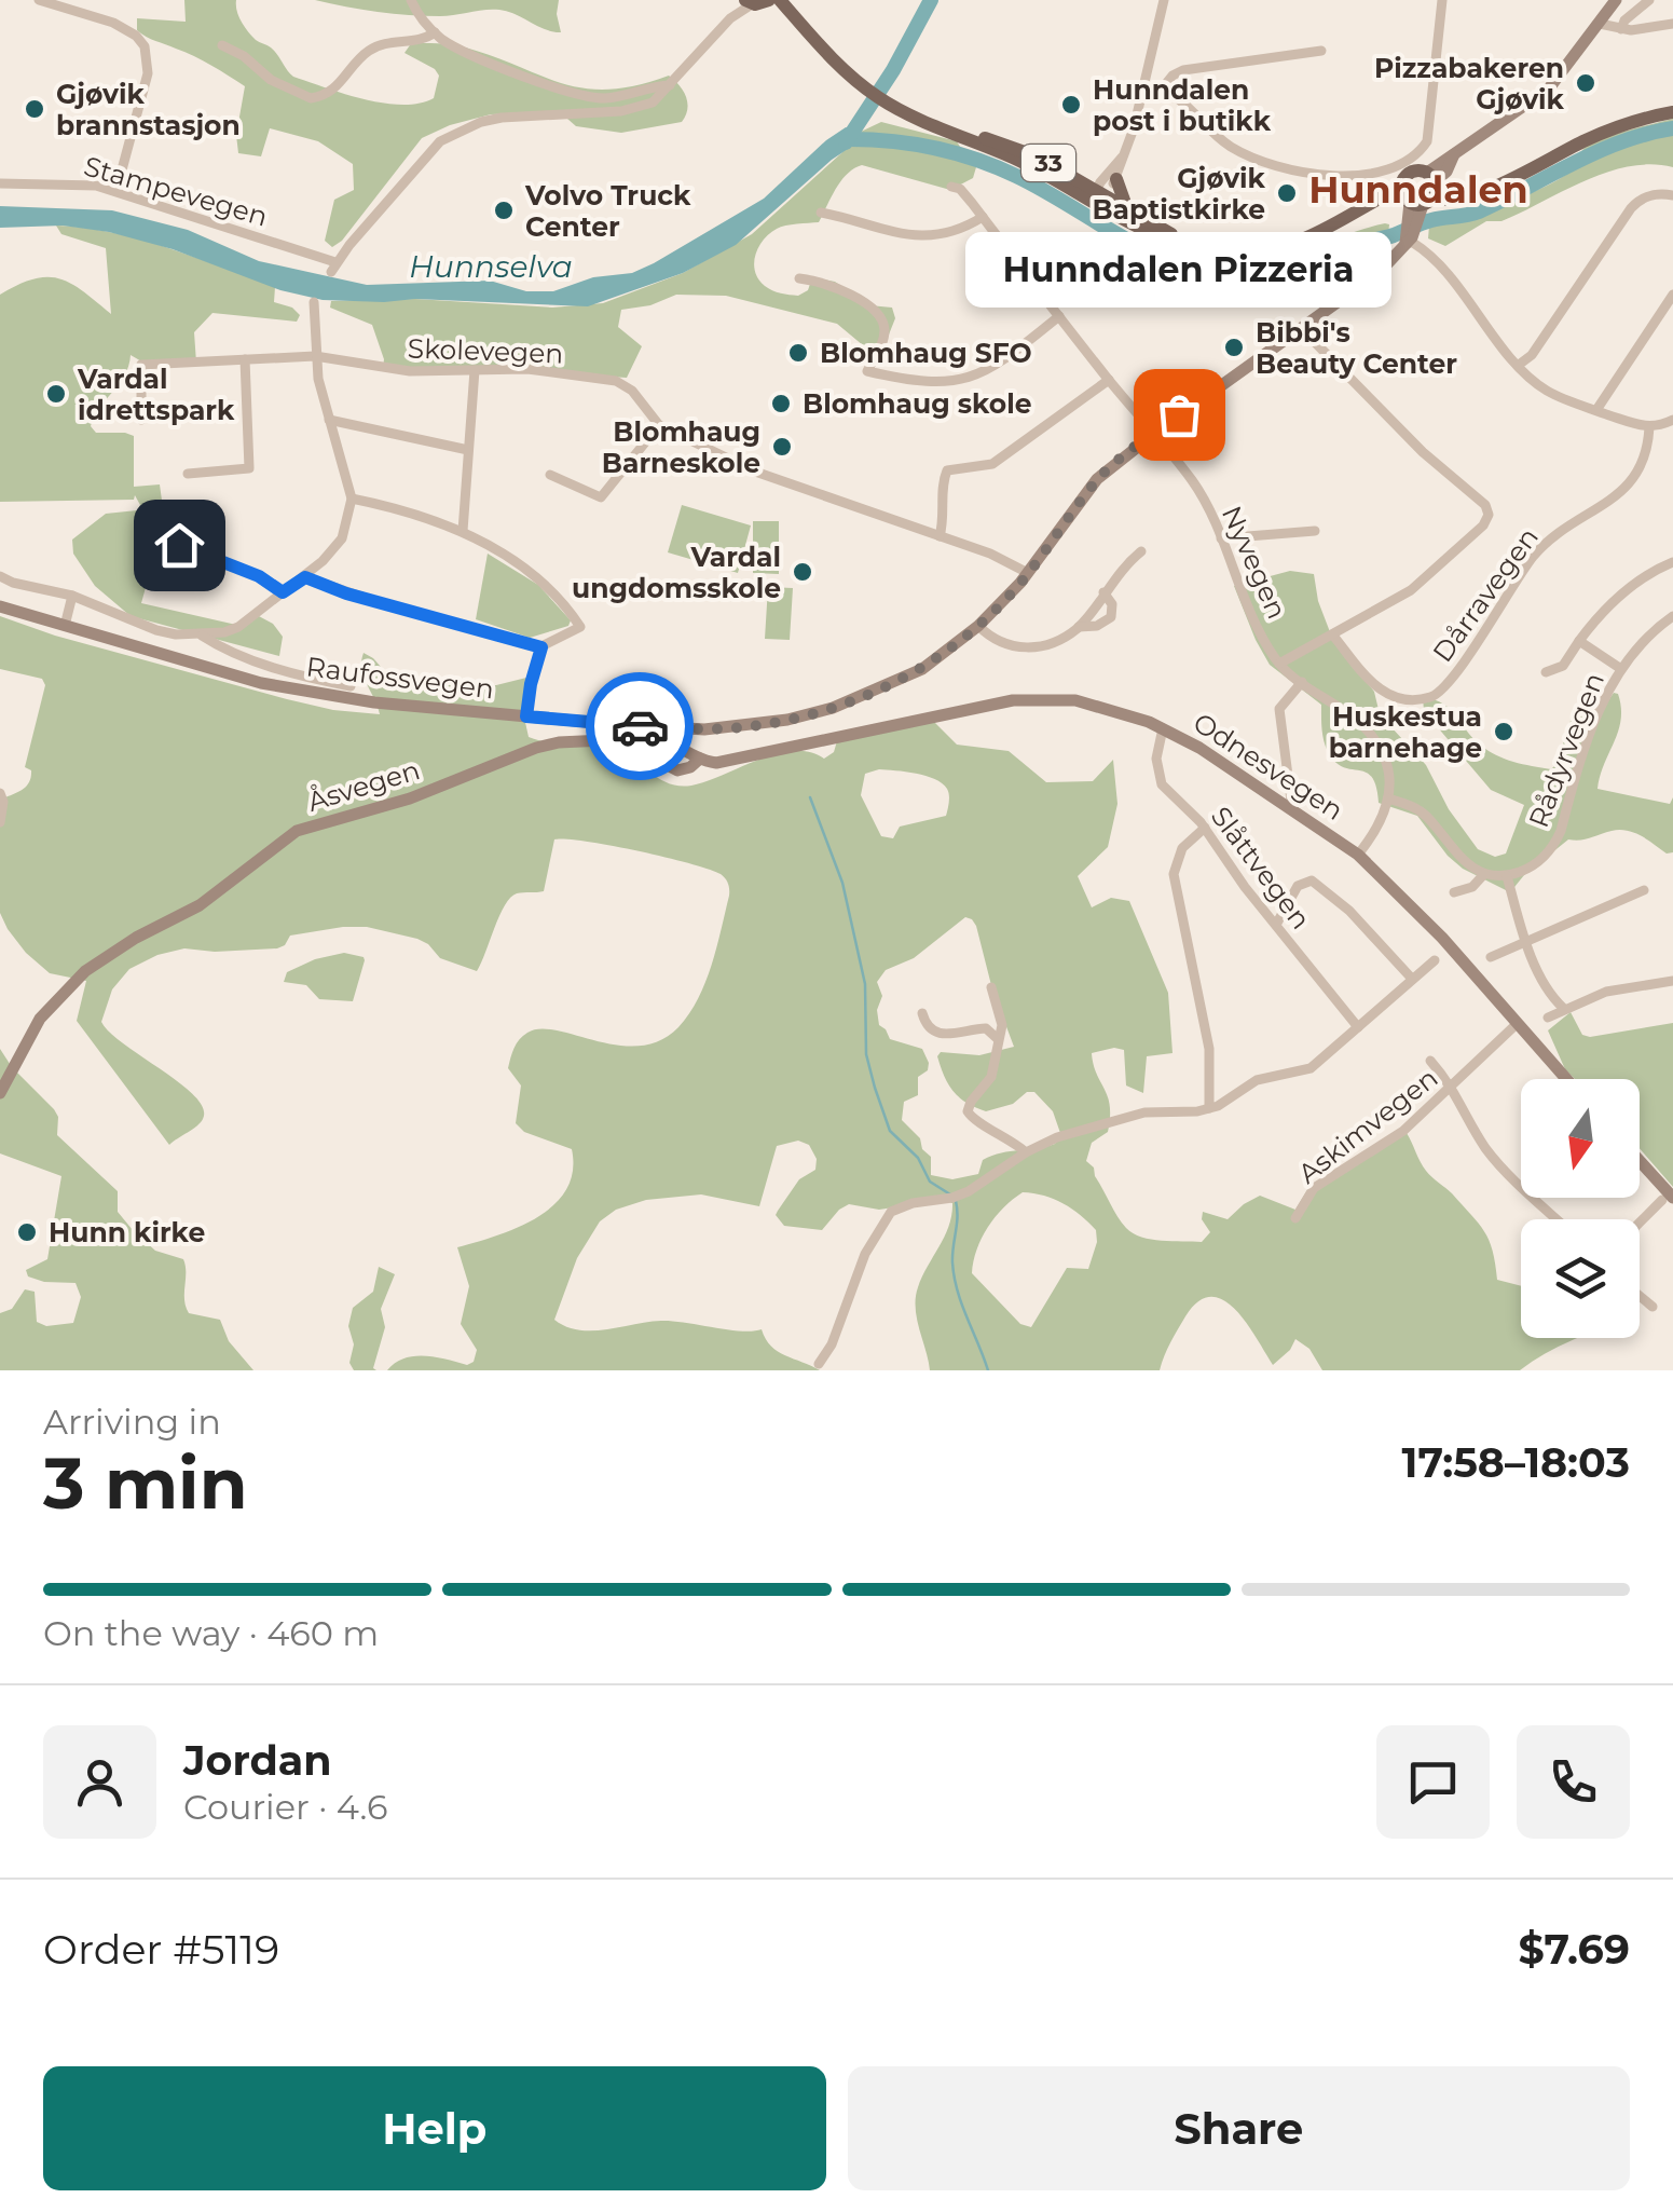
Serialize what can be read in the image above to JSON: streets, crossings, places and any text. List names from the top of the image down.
{
  "streets": {
    "main road": [
      "33",
      "Raufossvegen",
      "Odnesvegen",
      "Åsvegen"
    ],
    "street": [
      "Stampevegen",
      "Skolevegen",
      "Nyvegen",
      "Dårravegen",
      "Rådyrvegen",
      "Slåttvegen",
      "Askimvegen"
    ]
  },
  "crossings": [
    ["Skolevegen", "Raufossvegen"],
    ["Nyvegen", "Raufossvegen"],
    ["Odnesvegen", "Åsvegen"],
    ["Odnesvegen", "Slåttvegen"],
    ["Odnesvegen", "Askimvegen"]
  ],
  "districts": ["Hunndalen"],
  "water": ["Hunnselva"],
  "places": [
    "Pizzabakeren Gjøvik",
    "Hunndalen post i butikk",
    "Gjøvik brannstasjon",
    "Gjøvik Baptistkirke",
    "Volvo Truck Center",
    "Bibbi's Beauty Center",
    "Blomhaug SFO",
    "Vardal idrettspark",
    "Blomhaug skole",
    "Hunndalen Pizzeria",
    "Blomhaug Barneskole",
    "Vardal ungdomsskole",
    "Huskestua barnehage",
    "Hunn kirke"
  ],
  "north": "bottom",
  "page": {
    "bubble": "Hunndalen Pizzeria",
    "heading": ["3 min", "Arriving in", "17:58–18:03"],
    "panel": [
      "Jordan",
      "Courier · 4.6",
      "Order #5119",
      "$7.69"
    ],
    "bar": "On the way · 460 m",
    "buttons": ["Help", "Share"]
  }
}
